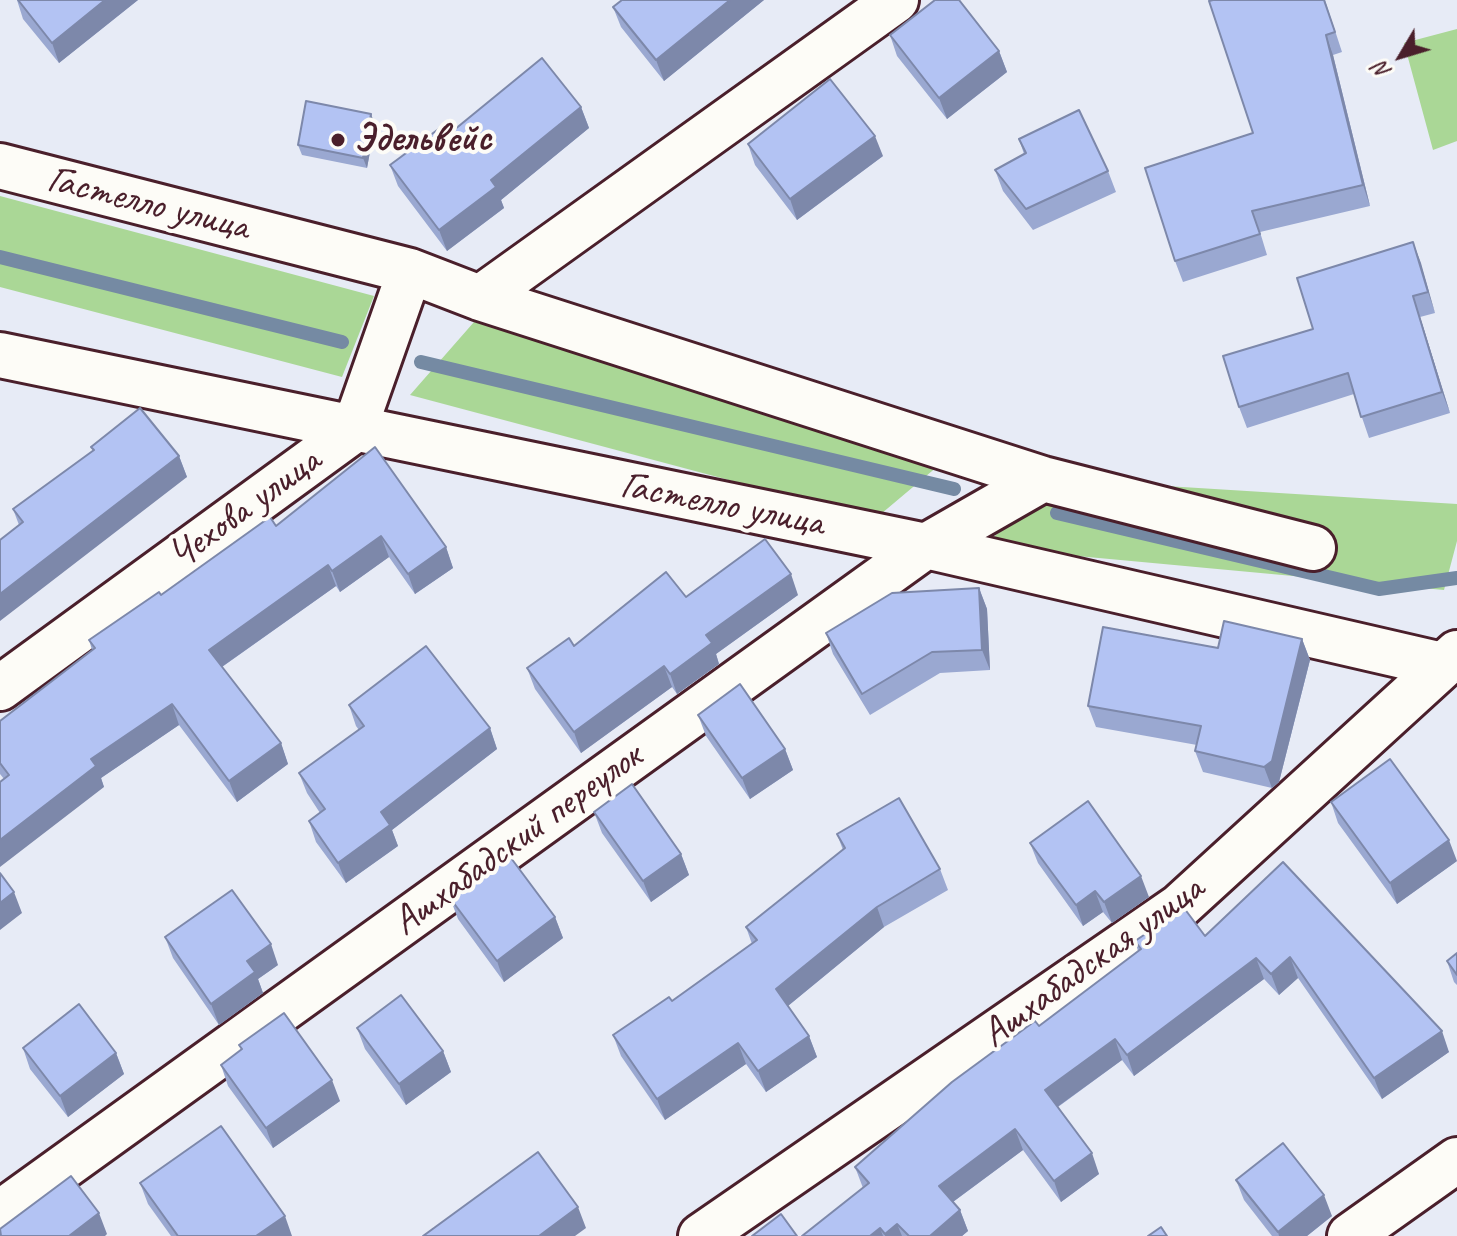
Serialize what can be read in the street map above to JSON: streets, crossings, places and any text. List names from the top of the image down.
{
  "streets": {
    "street": [
      "Гастелло улица",
      "Чехова улица",
      "Ашхабадский переулок",
      "Ашхабадская улица"
    ]
  },
  "crossings": [
    ["Гастелло улица", "Чехова улица"],
    ["Гастелло улица", "Ашхабадский переулок"],
    ["Гастелло улица", "Ашхабадская улица"]
  ],
  "places": ["Эдельвейс"],
  "north": "bottom left"
}
